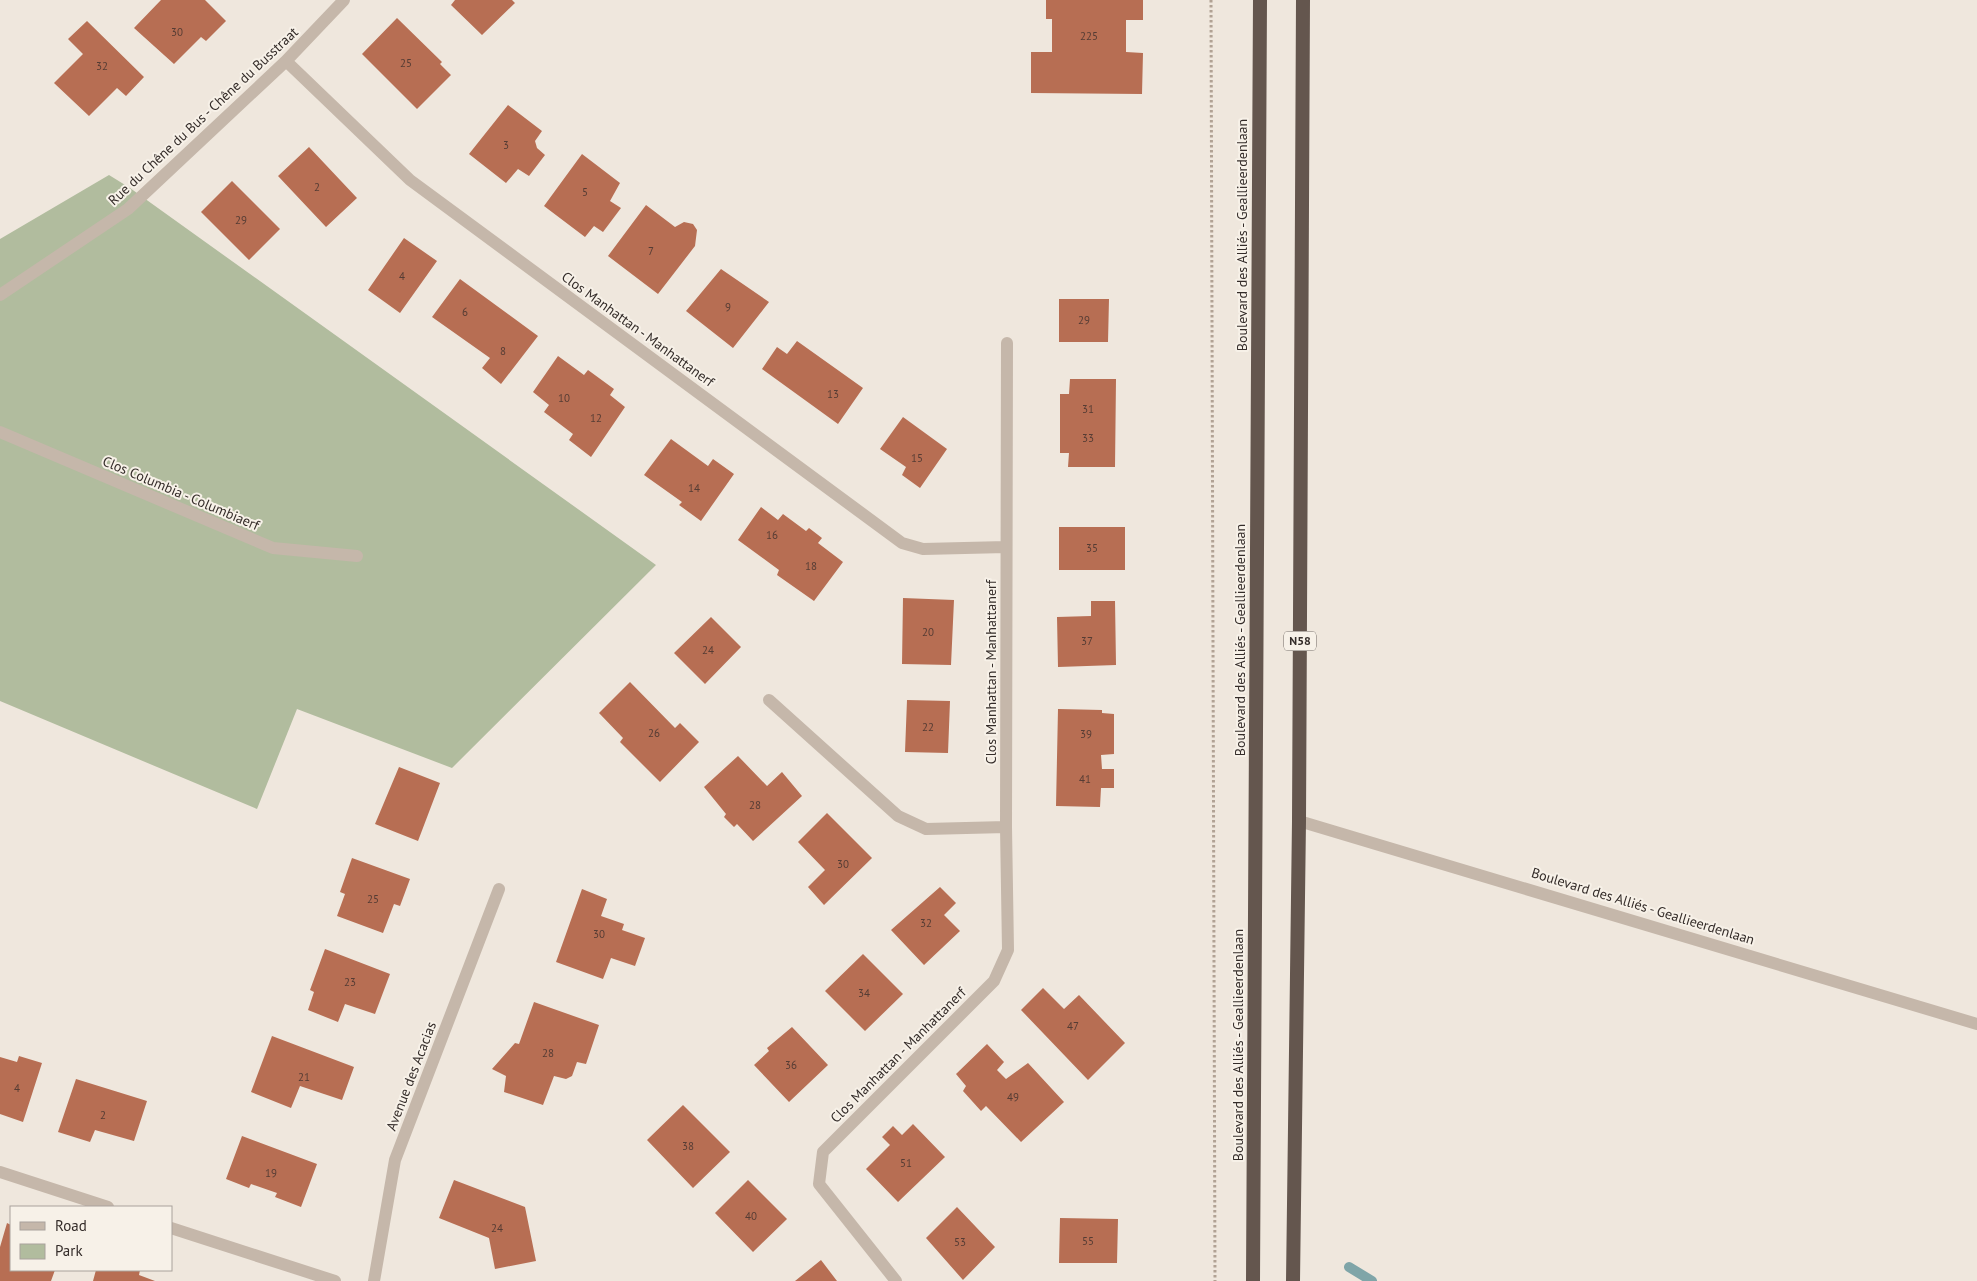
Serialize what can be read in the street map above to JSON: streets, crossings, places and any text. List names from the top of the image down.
{
  "streets": {
    "highway": ["Boulevard des Alliés - Geallieerdenlaan", "N58"],
    "street": [
      "Rue du Chêne du Bus - Chêne du Busstraat",
      "Clos Manhattan - Manhattanerf",
      "Clos Columbia - Columbiaerf",
      "Avenue des Acacias"
    ]
  },
  "crossings": [
    ["Rue du Chêne du Bus - Chêne du Busstraat", "Clos Manhattan - Manhattanerf"],
    ["Boulevard des Alliés - Geallieerdenlaan", "N58"]
  ],
  "house_numbers": [
    "30",
    "225",
    "25",
    "32",
    "3",
    "2",
    "5",
    "29",
    "7",
    "4",
    "9",
    "6",
    "29",
    "8",
    "13",
    "10",
    "31",
    "12",
    "33",
    "15",
    "14",
    "16",
    "35",
    "18",
    "20",
    "37",
    "24",
    "22",
    "26",
    "39",
    "41",
    "28",
    "30",
    "25",
    "32",
    "30",
    "23",
    "34",
    "47",
    "28",
    "36",
    "21",
    "4",
    "49",
    "2",
    "38",
    "51",
    "19",
    "40",
    "24",
    "55",
    "53"
  ],
  "legend": ["Road", "Park"]
}
